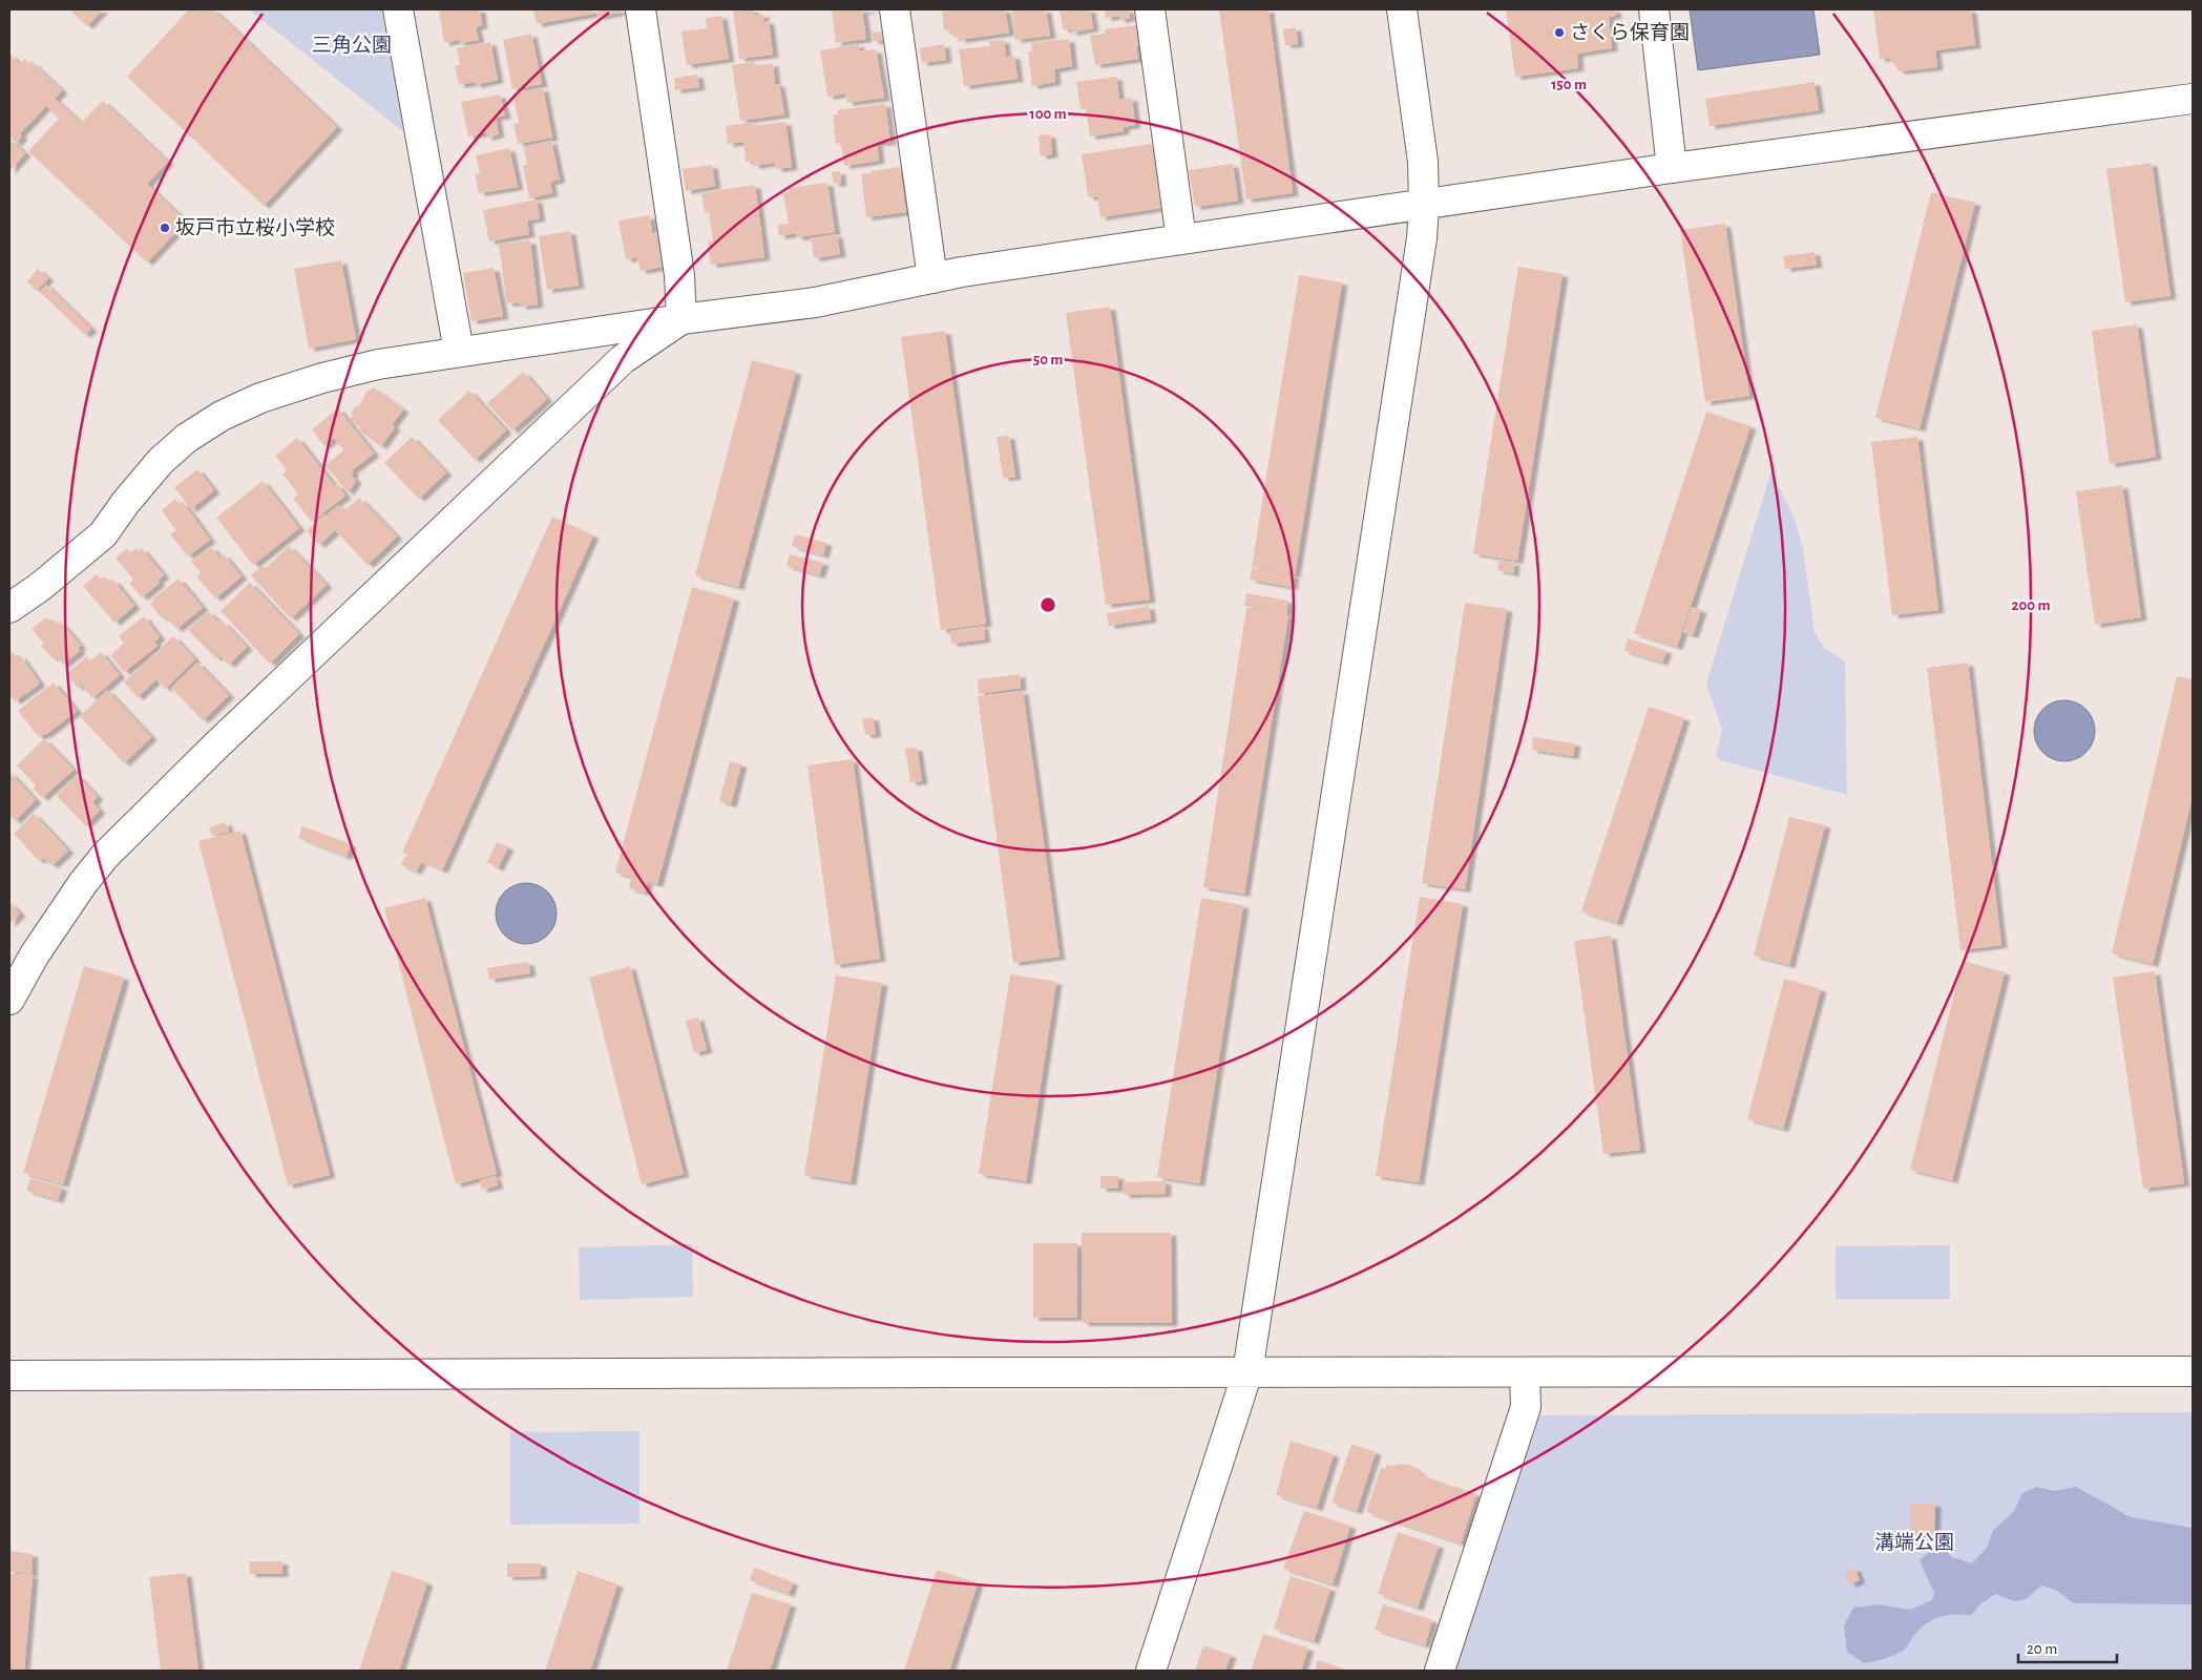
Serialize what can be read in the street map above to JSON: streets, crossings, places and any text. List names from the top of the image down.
{
  "parks": ["三角公園", "溝端公園"],
  "places": ["さくら保育園", "坂戸市立桜小学校"],
  "scale_bar": "20 m",
  "rings": [
    "150 m",
    "100 m",
    "50 m",
    "200 m"
  ]
}
